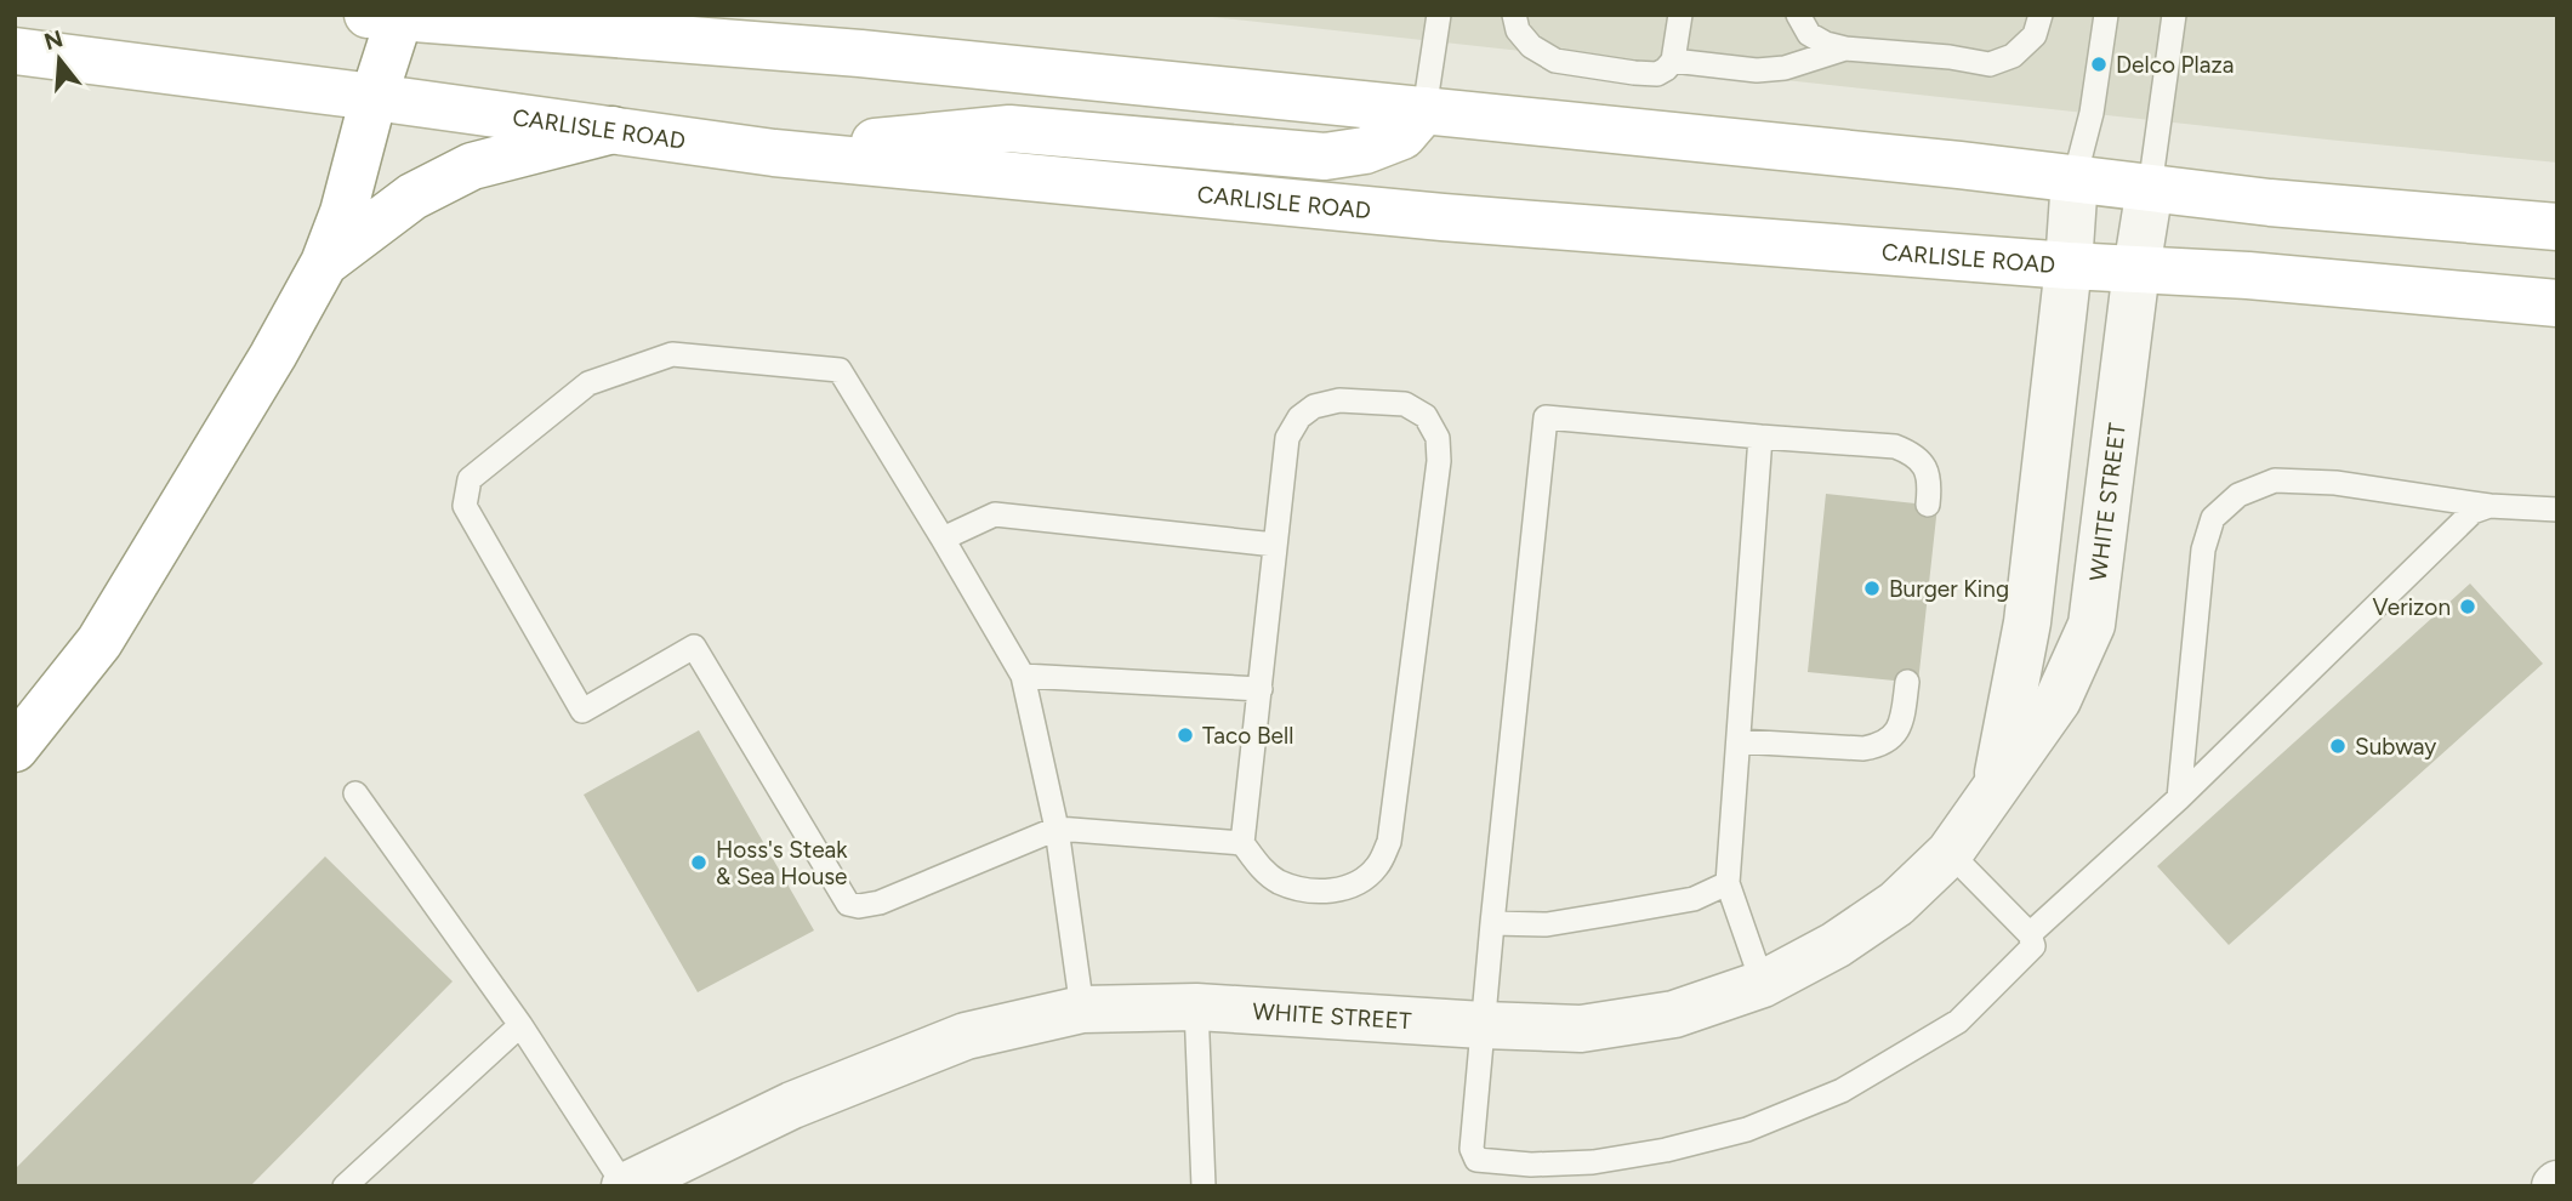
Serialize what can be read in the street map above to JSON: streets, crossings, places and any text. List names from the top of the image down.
{
  "streets": {
    "main road": ["CARLISLE ROAD"],
    "street": ["WHITE STREET"]
  },
  "crossings": [
    ["CARLISLE ROAD", "WHITE STREET"]
  ],
  "places": [
    "Delco Plaza",
    "Burger King",
    "Verizon",
    "Taco Bell",
    "Subway",
    "Hoss's Steak & Sea House"
  ],
  "north": "top"
}
